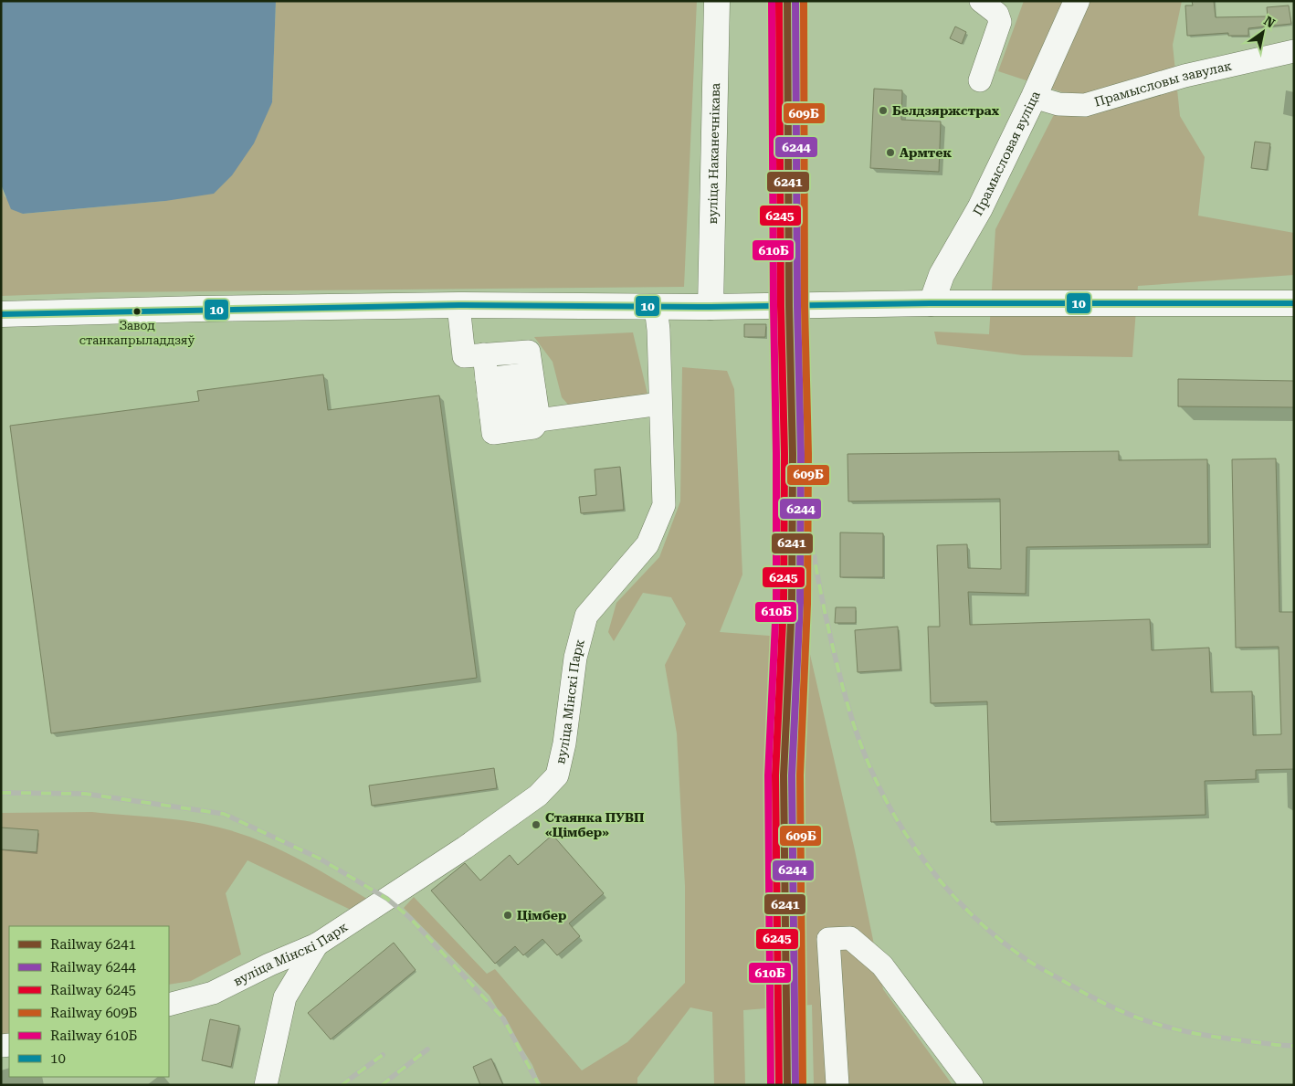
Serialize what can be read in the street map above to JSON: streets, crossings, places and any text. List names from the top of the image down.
{
  "streets": {
    "main road": ["Прамысловая вуліца", "вуліца Наканечнікава"],
    "street": ["Прамысловы завулак", "вуліца Мінскі Парк"]
  },
  "crossings": [
    ["Прамысловы завулак", "Прамысловая вуліца"]
  ],
  "places": [
    "Белдзяржстрах",
    "Армтек",
    "Завод станкапрыладдзяў",
    "Стаянка ПУВП «Цімбер»",
    "Цімбер"
  ],
  "lines": [
    "rail line 6241",
    "rail line 6244",
    "rail line 6245",
    "rail line 609Б",
    "rail line 610Б",
    "transit line 10"
  ],
  "legend": [
    "Railway 6241",
    "Railway 6244",
    "Railway 6245",
    "Railway 609Б",
    "Railway 610Б",
    "10"
  ],
  "north": "top right"
}
